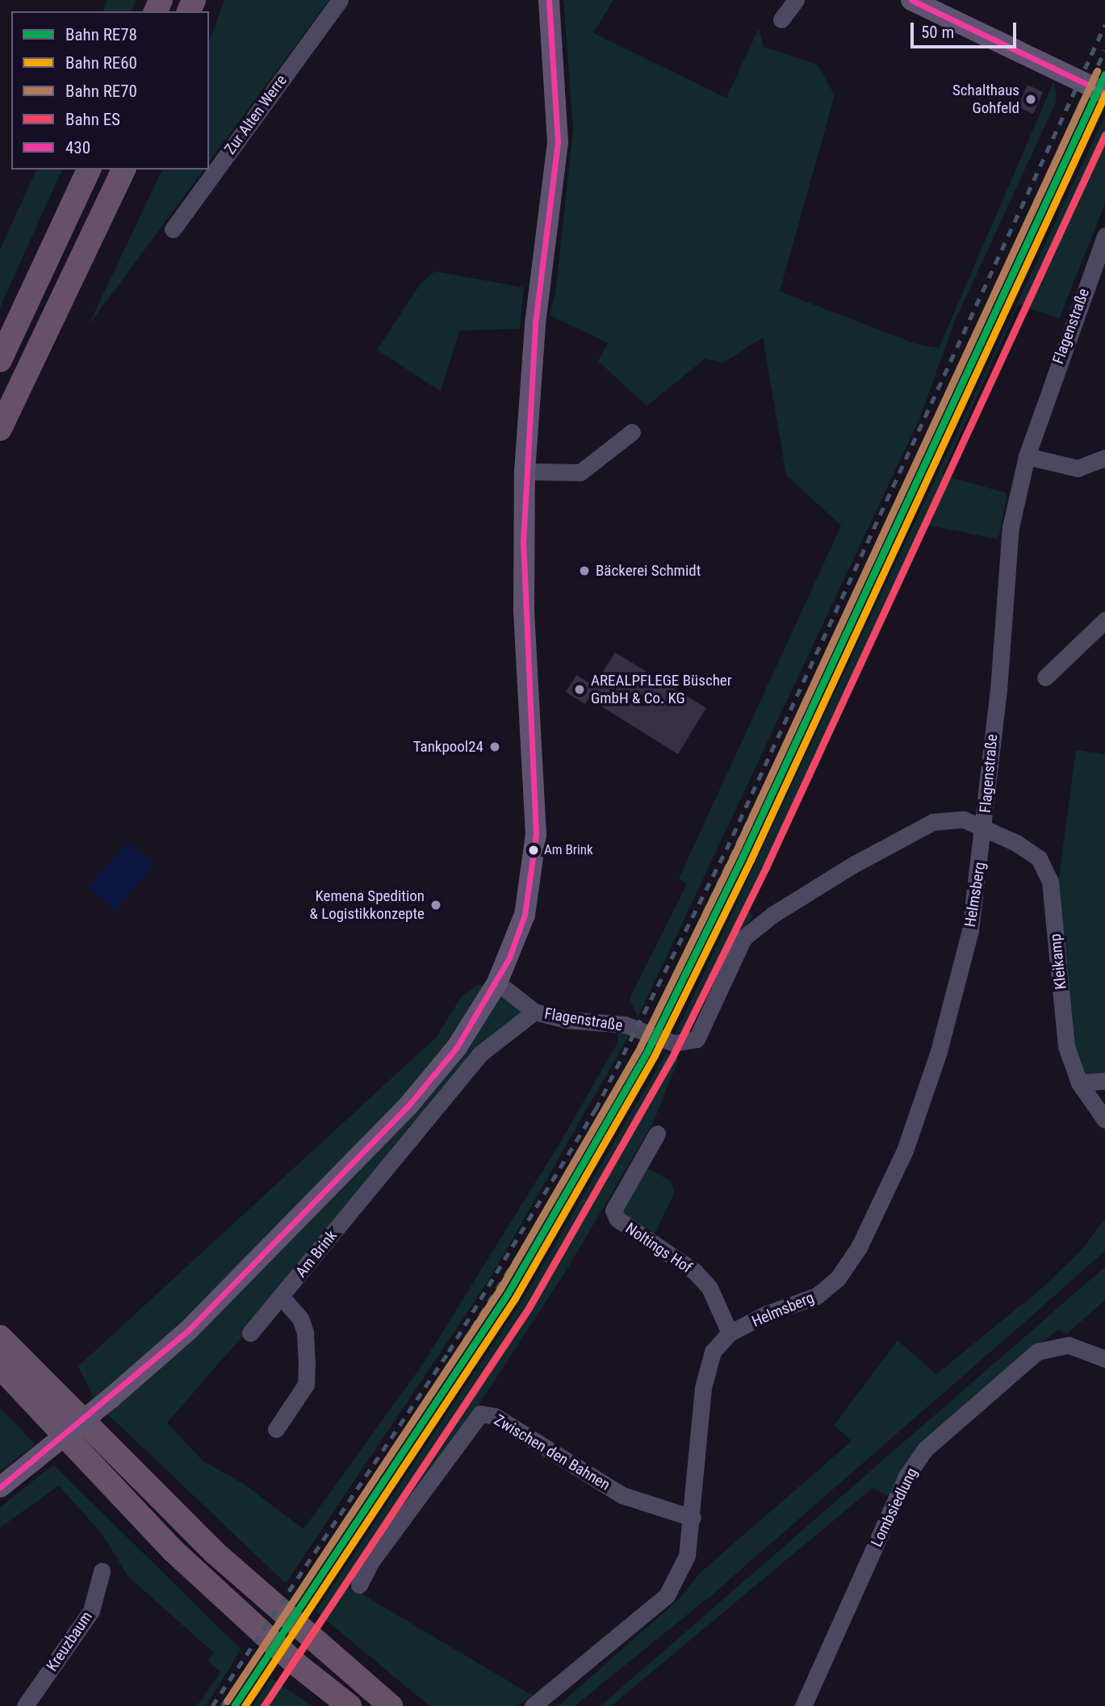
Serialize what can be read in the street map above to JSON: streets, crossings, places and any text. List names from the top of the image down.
{
  "streets": {
    "street": [
      "Zur Alten Werre",
      "Flagenstraße",
      "Helmsberg",
      "Kleikamp",
      "Noltings Hof",
      "Am Brink",
      "Zwischen den Bahnen",
      "Lombsiedlung",
      "Kreuzbaum"
    ]
  },
  "crossings": [
    ["Flagenstraße", "Helmsberg"],
    ["Flagenstraße", "Kleikamp"],
    ["Flagenstraße", "Am Brink"],
    ["Helmsberg", "Kleikamp"],
    ["Helmsberg", "Noltings Hof"],
    ["Helmsberg", "Zwischen den Bahnen"]
  ],
  "places": [
    "Schalthaus Gohfeld",
    "Bäckerei Schmidt",
    "AREALPFLEGE Büscher GmbH & Co. KG",
    "Tankpool24",
    "Am Brink",
    "Kemena Spedition & Logistikkonzepte"
  ],
  "lines": [
    "transit line 430",
    "rail line RE70",
    "rail line RE78",
    "rail line RE60",
    "rail line ES"
  ],
  "legend": [
    "Bahn RE78",
    "Bahn RE60",
    "Bahn RE70",
    "Bahn ES",
    "430"
  ],
  "scale_bar": "50 m"
}
